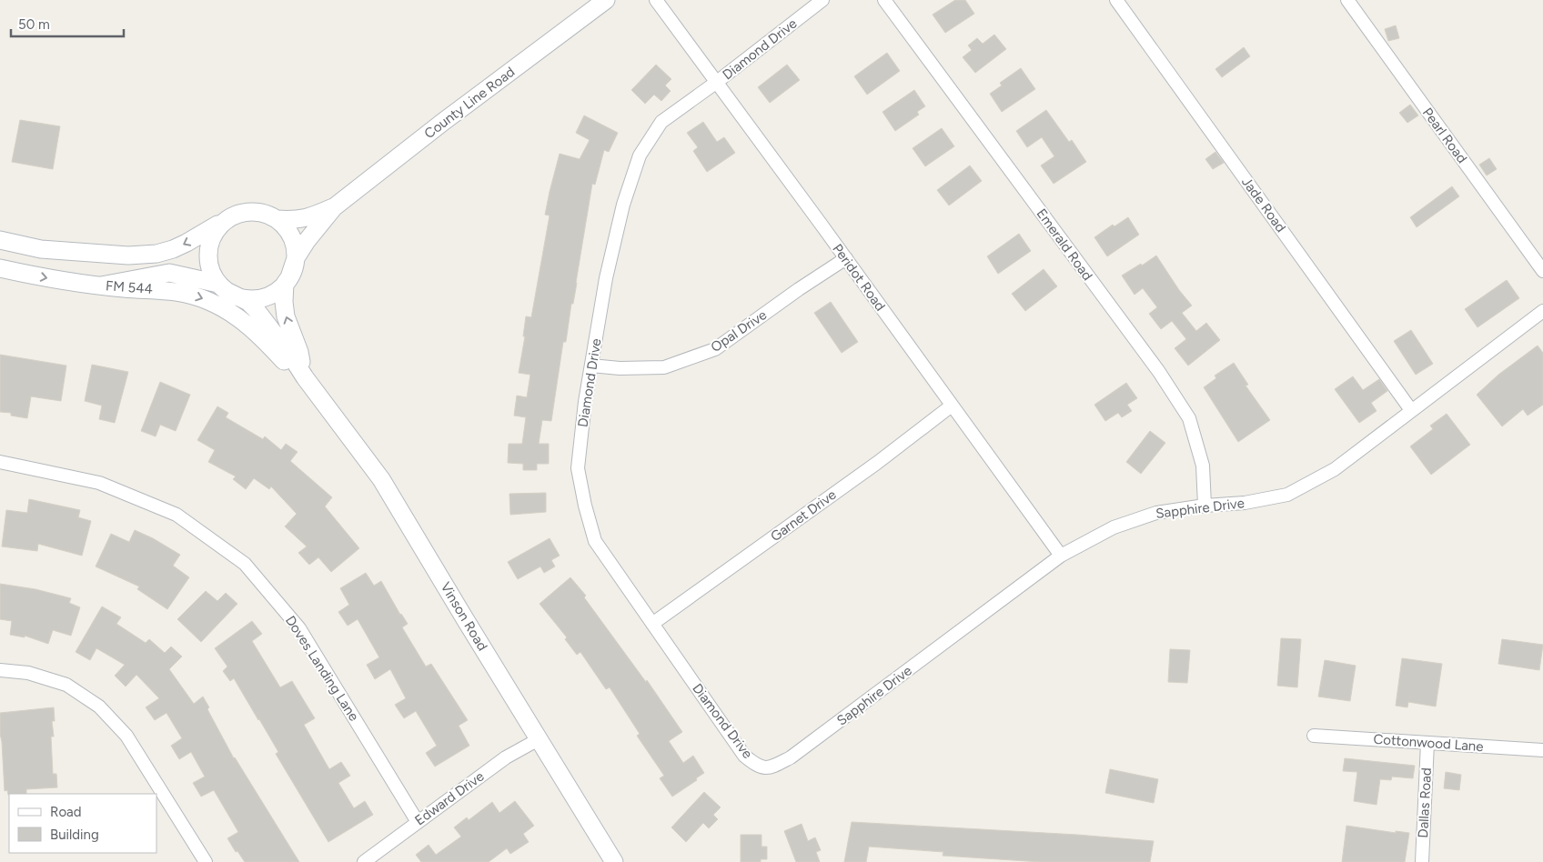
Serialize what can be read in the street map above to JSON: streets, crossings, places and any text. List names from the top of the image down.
{
  "streets": {
    "main road": ["County Line Road", "FM 544", "Vinson Road"],
    "street": [
      "Diamond Drive",
      "Pearl Road",
      "Jade Road",
      "Emerald Road",
      "Peridot Road",
      "Opal Drive",
      "Sapphire Drive",
      "Garnet Drive",
      "Doves Landing Lane",
      "Cottonwood Lane",
      "Edward Drive",
      "Dallas Road"
    ]
  },
  "crossings": [
    ["Diamond Drive", "Peridot Road"],
    ["Diamond Drive", "Opal Drive"],
    ["Diamond Drive", "Sapphire Drive"],
    ["Diamond Drive", "Garnet Drive"],
    ["Jade Road", "Sapphire Drive"],
    ["Emerald Road", "Sapphire Drive"],
    ["Peridot Road", "Opal Drive"],
    ["Peridot Road", "Sapphire Drive"],
    ["Peridot Road", "Garnet Drive"],
    ["FM 544", "Vinson Road"],
    ["Vinson Road", "Edward Drive"],
    ["Doves Landing Lane", "Edward Drive"],
    ["Cottonwood Lane", "Dallas Road"]
  ],
  "legend": ["Road", "Building"],
  "scale_bar": "50 m"
}
